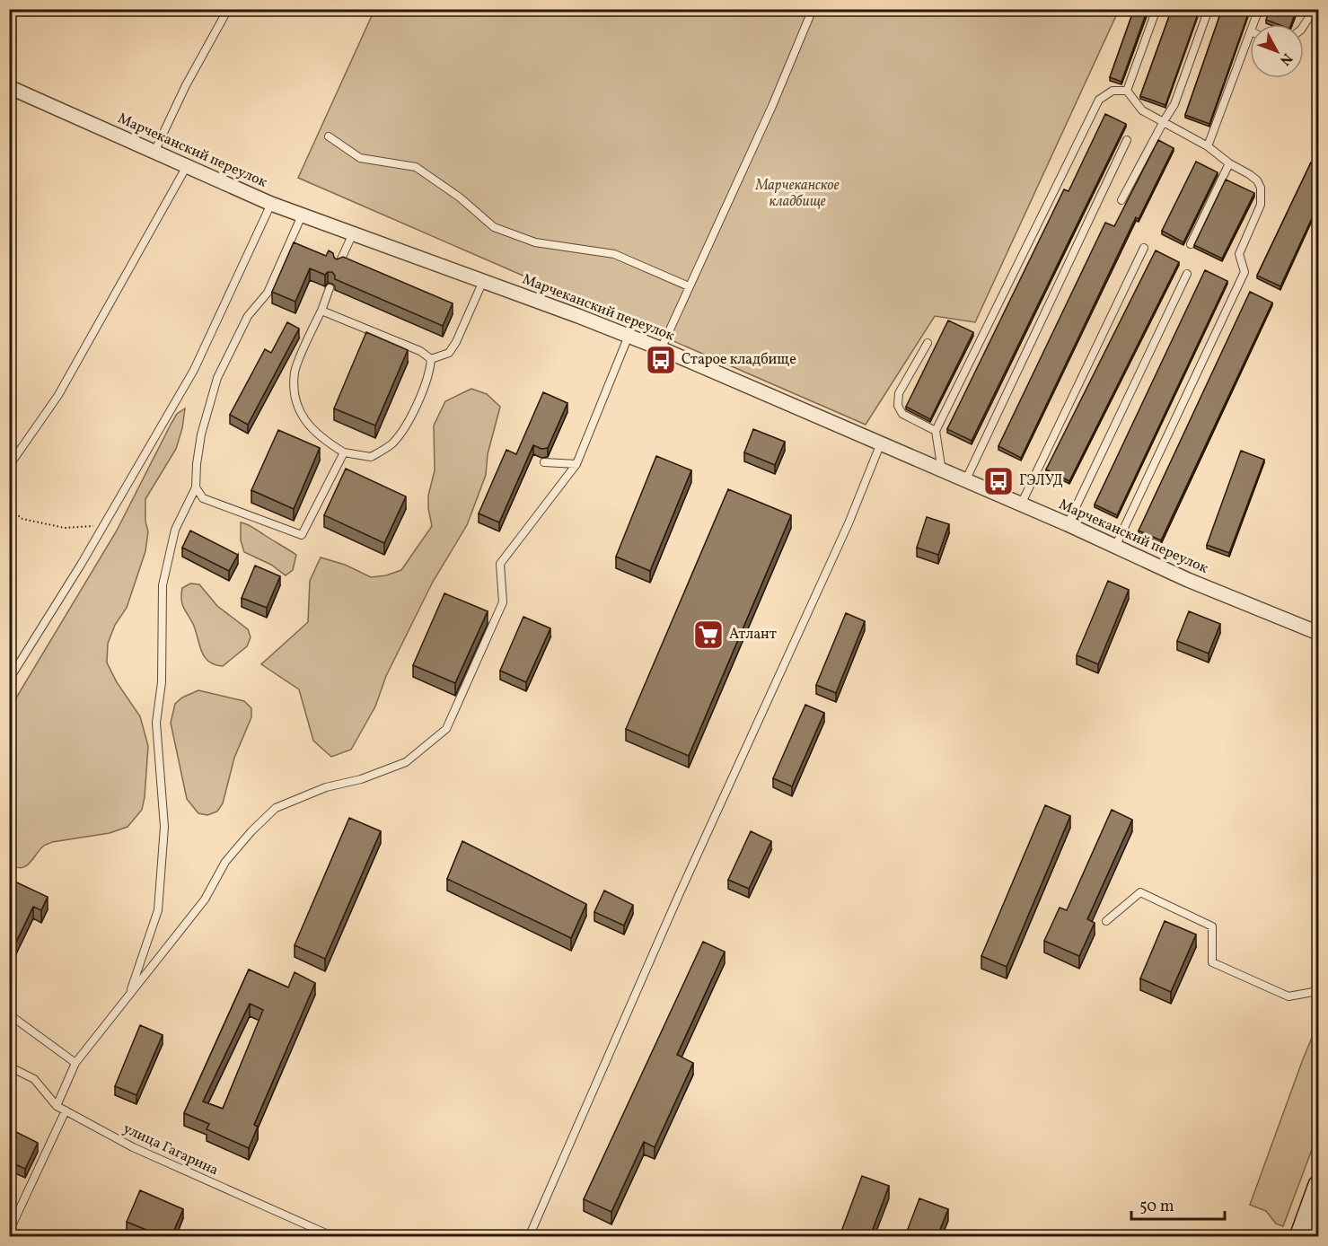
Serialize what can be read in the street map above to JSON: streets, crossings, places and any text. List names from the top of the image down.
{
  "streets": {
    "street": ["Марчеканский переулок"],
    "lane": ["улица Гагарина"]
  },
  "parks": ["Марчеканское кладбище"],
  "places": {
    "bus stop": ["Старое кладбище", "ГЭЛУД"],
    "supermarket": ["Атлант"]
  },
  "scale_bar": "50 m",
  "north": "bottom right"
}
